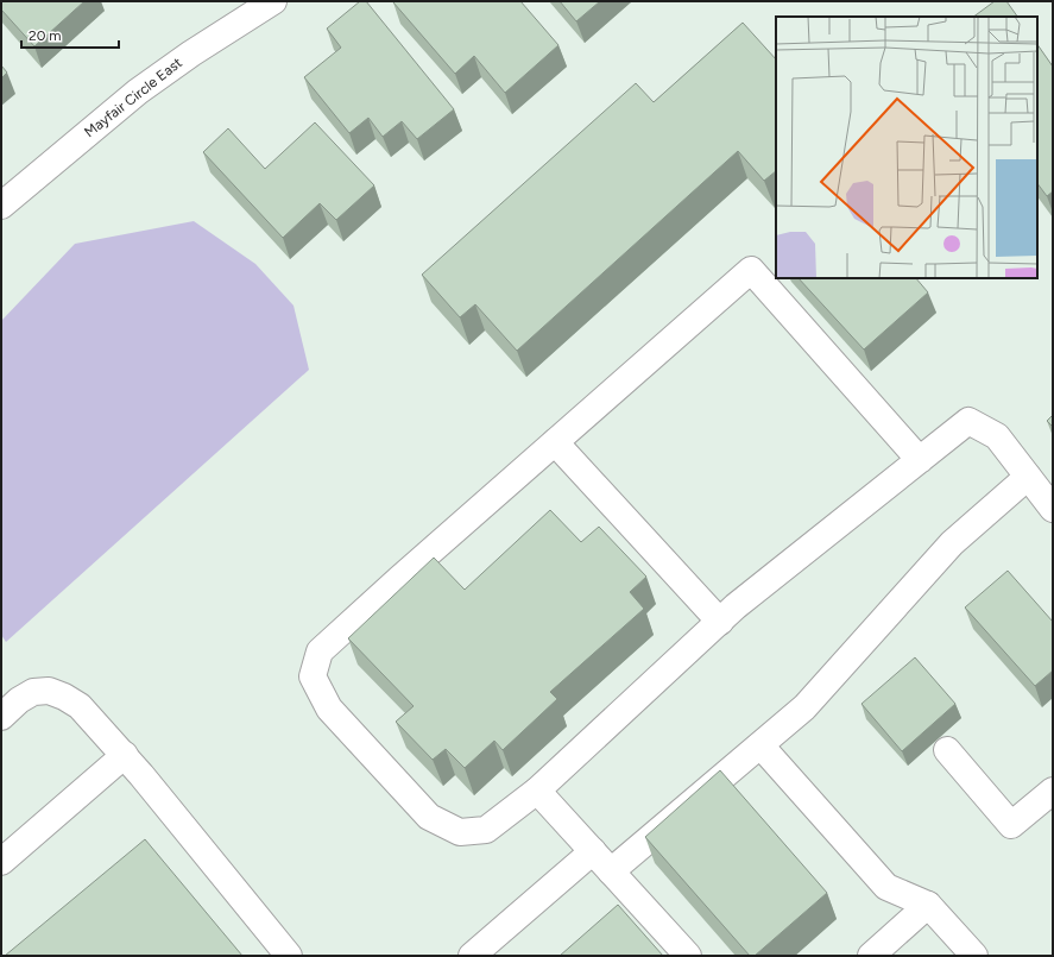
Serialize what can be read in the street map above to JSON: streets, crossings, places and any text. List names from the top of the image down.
{
  "streets": {
    "street": ["Mayfair Circle East"]
  },
  "scale_bar": "20 m"
}
